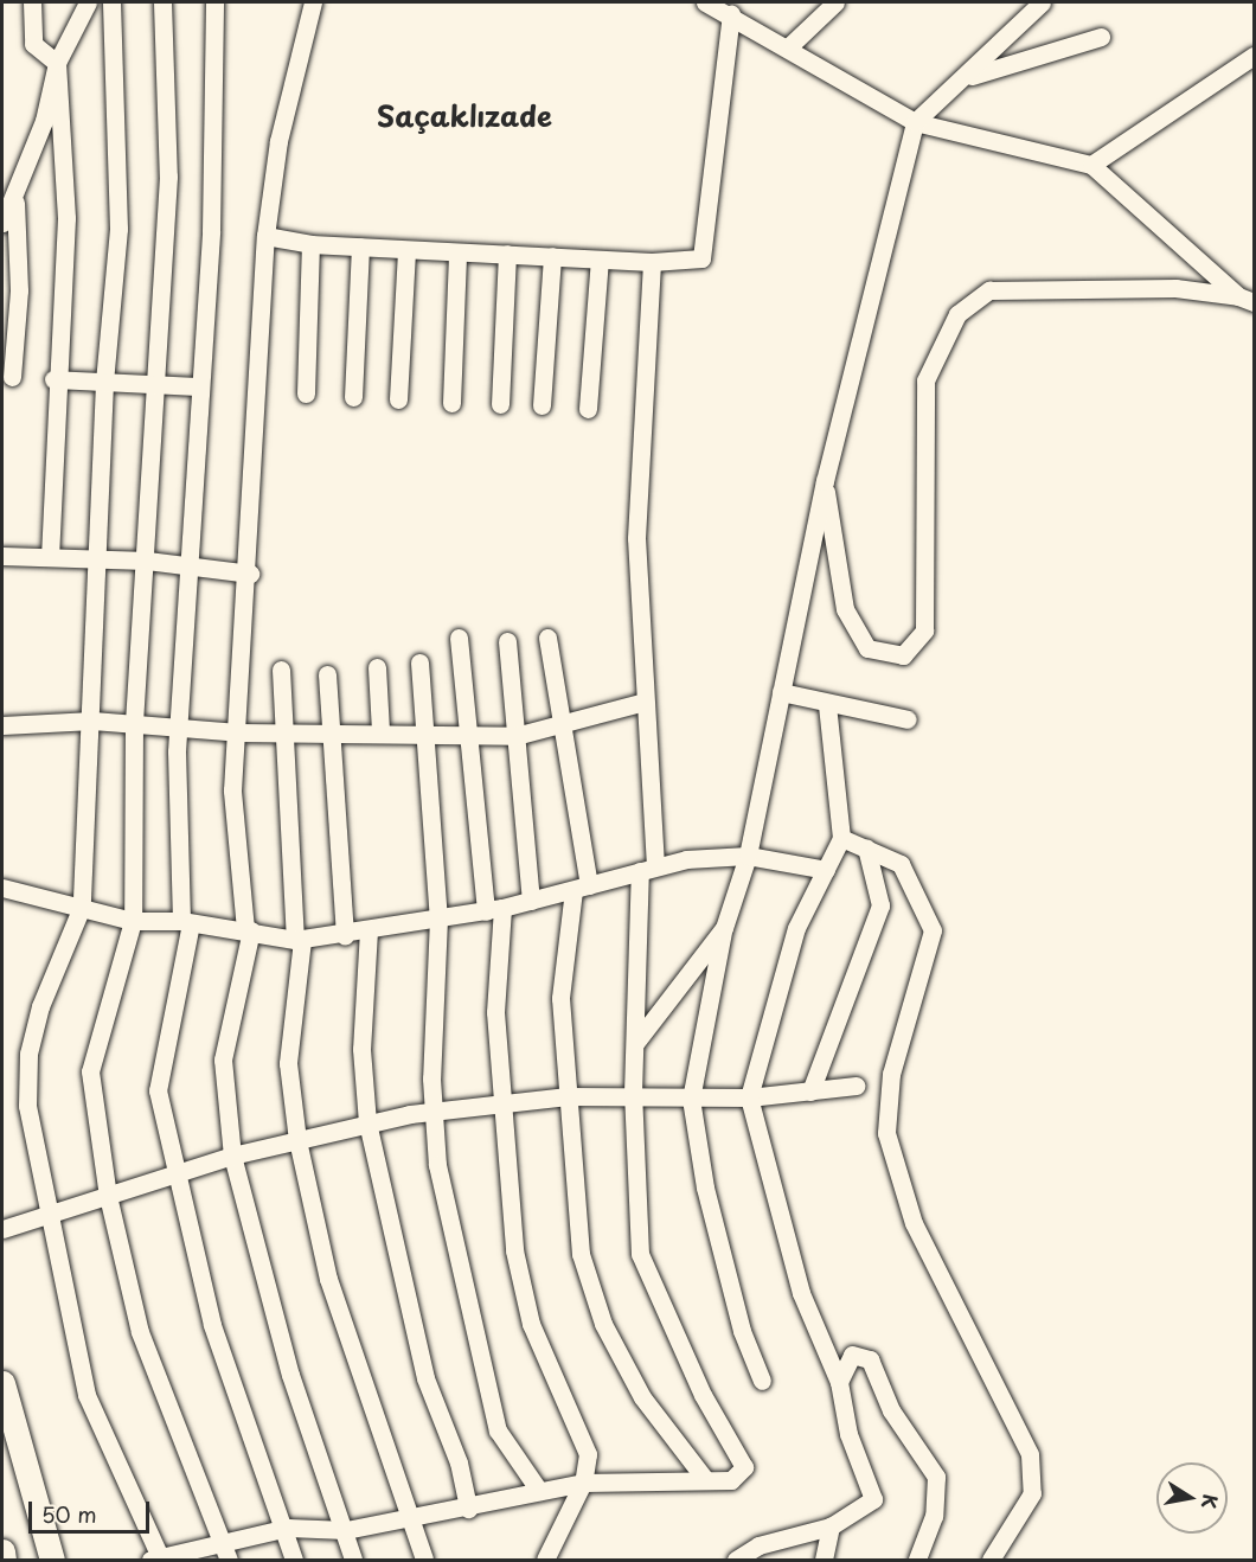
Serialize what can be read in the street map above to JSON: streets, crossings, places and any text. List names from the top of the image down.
{
  "districts": ["Saçaklızade"],
  "scale_bar": "50 m",
  "north": "right"
}
